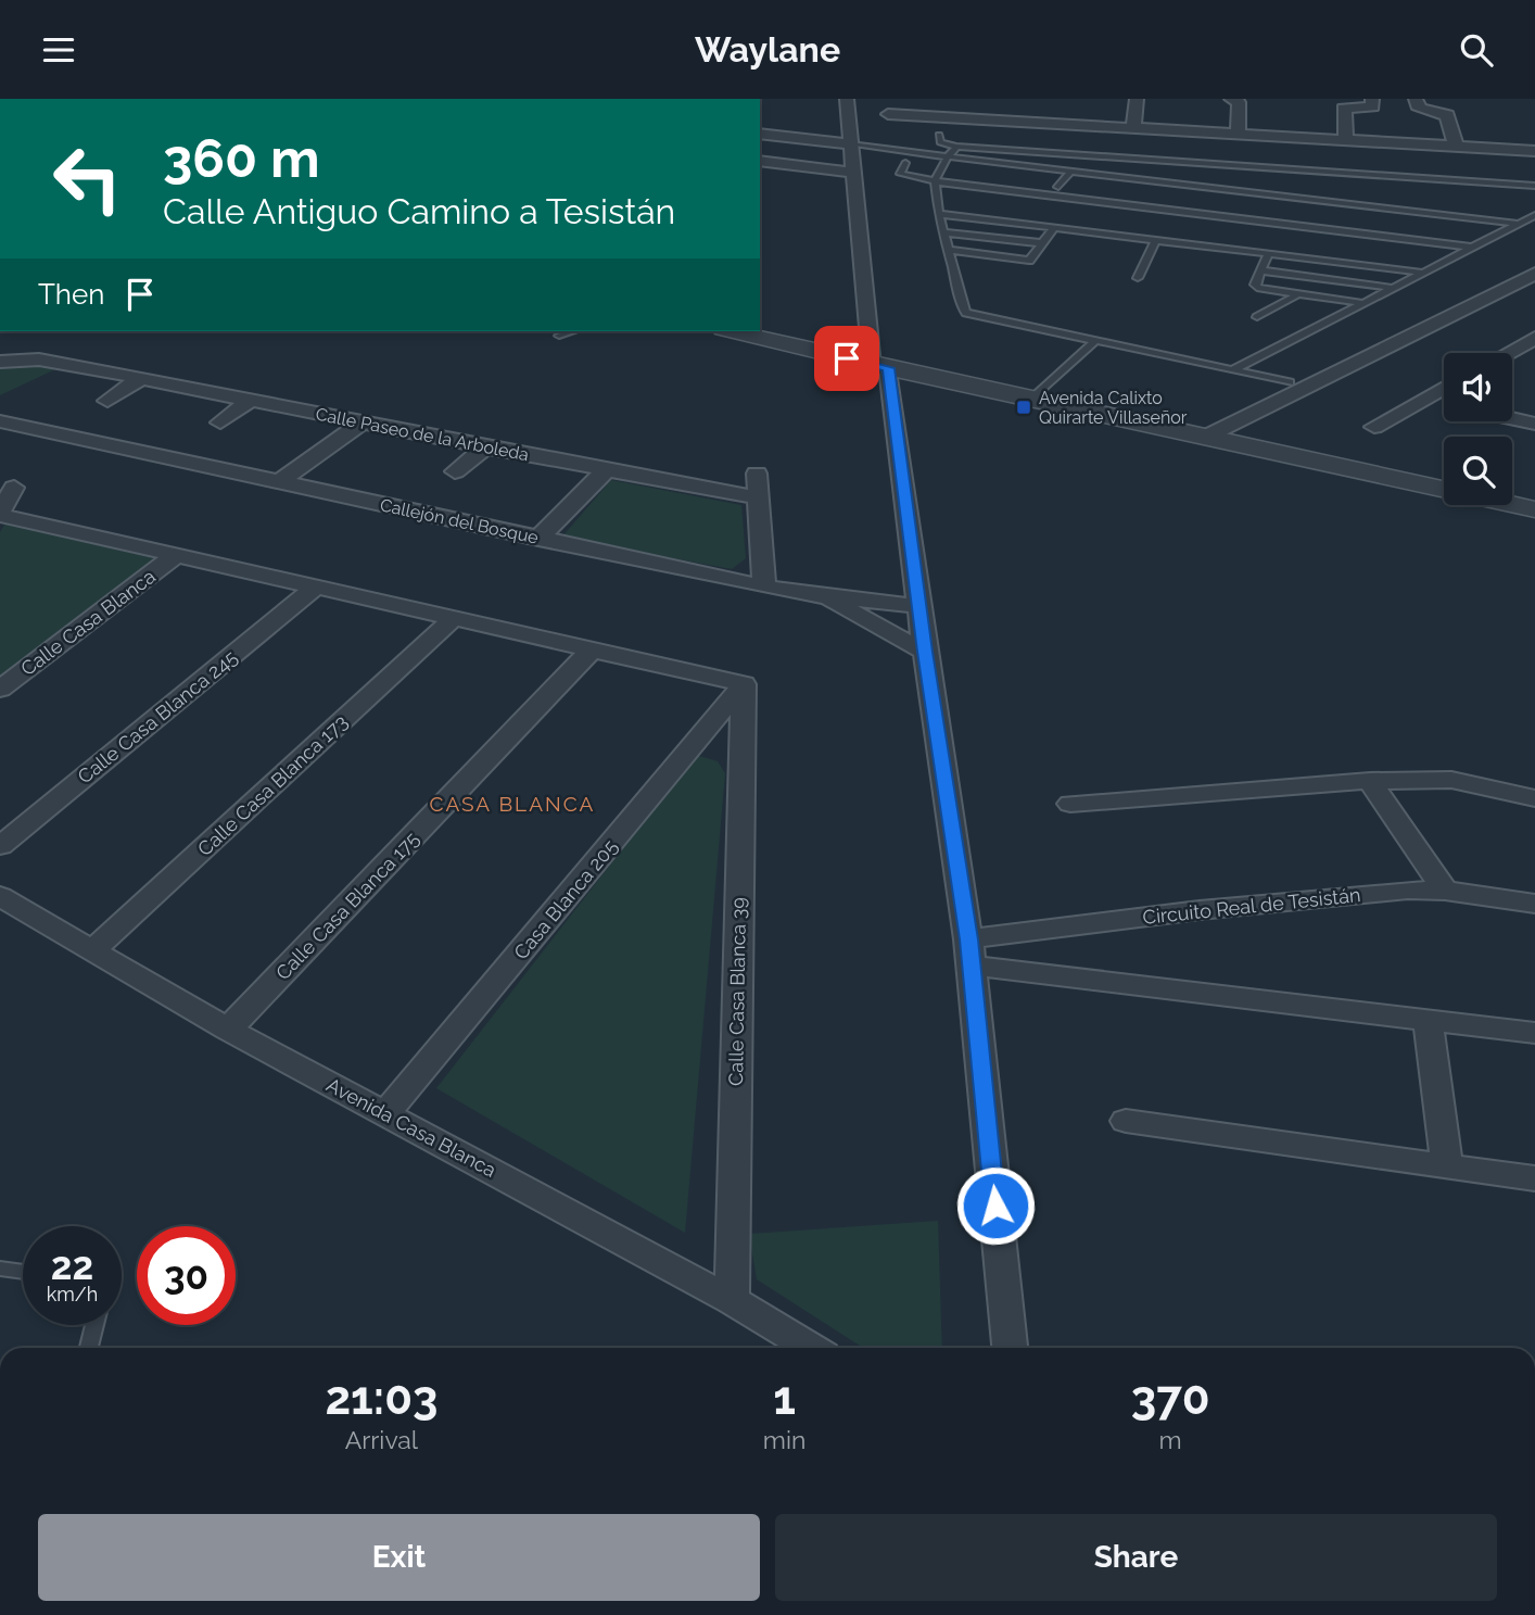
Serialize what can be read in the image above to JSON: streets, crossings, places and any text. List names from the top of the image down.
{
  "streets": {
    "street": [
      "Calle Paseo de la Arboleda",
      "Callejón del Bosque",
      "Calle Casa Blanca",
      "Calle Casa Blanca 245",
      "Calle Casa Blanca 173",
      "Casa Blanca 205",
      "Calle Casa Blanca 175",
      "Circuito Real de Tesistán",
      "Calle Casa Blanca 39",
      "Avenida Casa Blanca"
    ]
  },
  "crossings": [
    ["Calle Casa Blanca 173", "Avenida Casa Blanca"],
    ["Casa Blanca 205", "Calle Casa Blanca 39"],
    ["Casa Blanca 205", "Avenida Casa Blanca"],
    ["Calle Casa Blanca 175", "Avenida Casa Blanca"],
    ["Calle Casa Blanca 39", "Avenida Casa Blanca"]
  ],
  "districts": ["CASA BLANCA"],
  "places": {
    "transit": ["Avenida Calixto Quirarte Villaseñor"]
  },
  "page": {
    "header": "Waylane",
    "turn": ["360 m", "Calle Antiguo Camino a Tesistán"],
    "then": "Then",
    "speed": "22 km/h",
    "limit": "30",
    "eta": [
      "21:03",
      "Arrival",
      "1",
      "min",
      "370",
      "m"
    ],
    "buttons": ["Exit", "Share"]
  }
}
